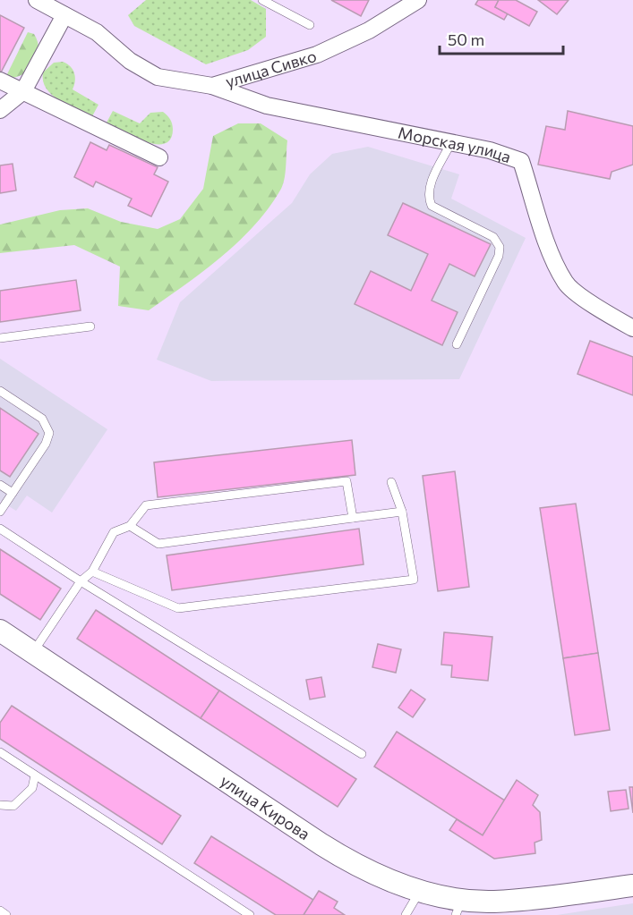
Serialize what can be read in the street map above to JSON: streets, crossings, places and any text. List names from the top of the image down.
{
  "streets": {
    "street": ["улица Сивко", "Морская улица", "улица Кирова"]
  },
  "crossings": [
    ["улица Сивко", "Морская улица"]
  ],
  "scale_bar": "50 m"
}
